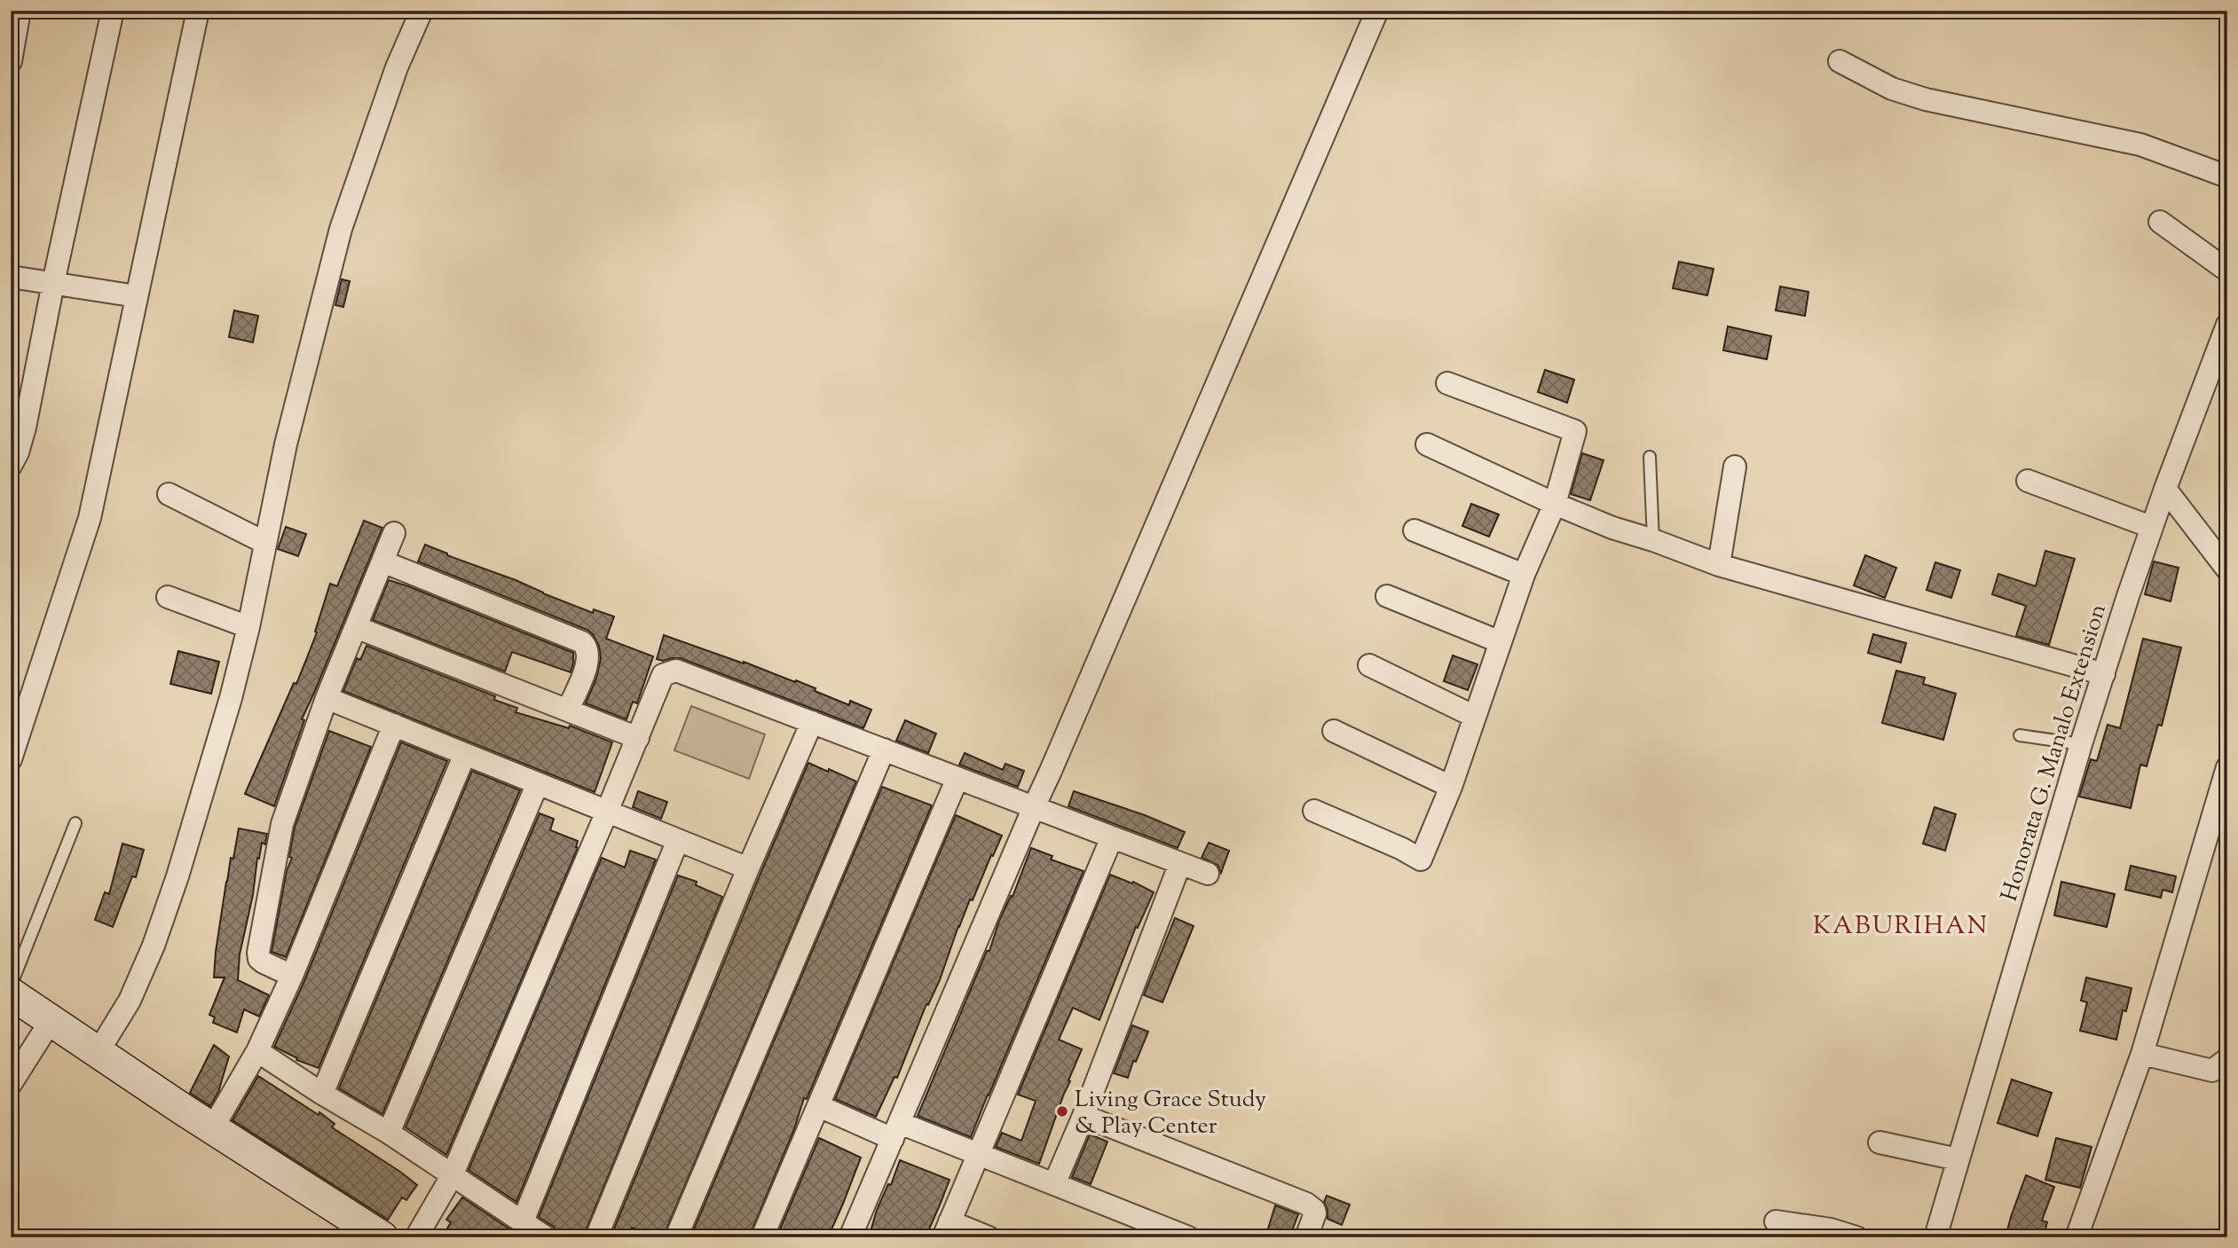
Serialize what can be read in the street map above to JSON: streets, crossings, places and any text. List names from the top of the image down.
{
  "streets": {
    "street": ["Honorata G. Manalo Extension"]
  },
  "districts": ["KABURIHAN"],
  "places": ["Living Grace Study & Play Center"]
}
